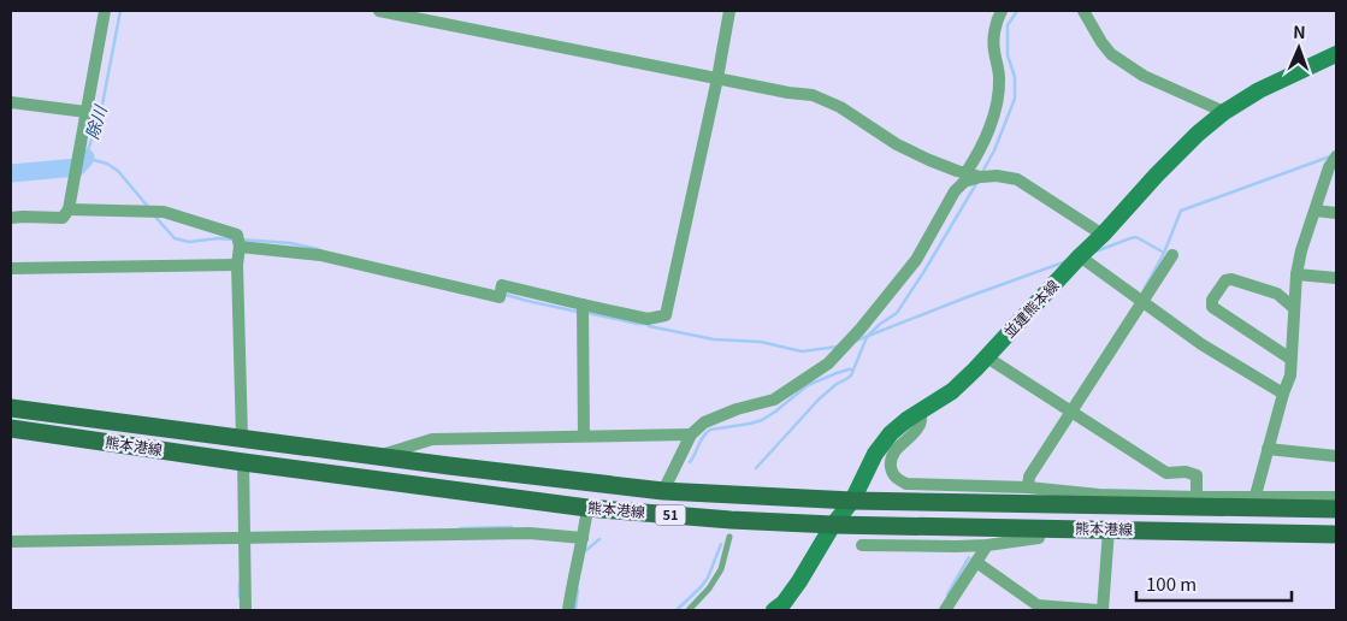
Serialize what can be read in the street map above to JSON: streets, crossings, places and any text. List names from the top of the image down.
{
  "streets": {
    "main road": ["並建熊本線", "熊本港線", "51"]
  },
  "crossings": [
    ["並建熊本線", "熊本港線"]
  ],
  "water": ["除川"],
  "scale_bar": "100 m",
  "north": "top"
}
